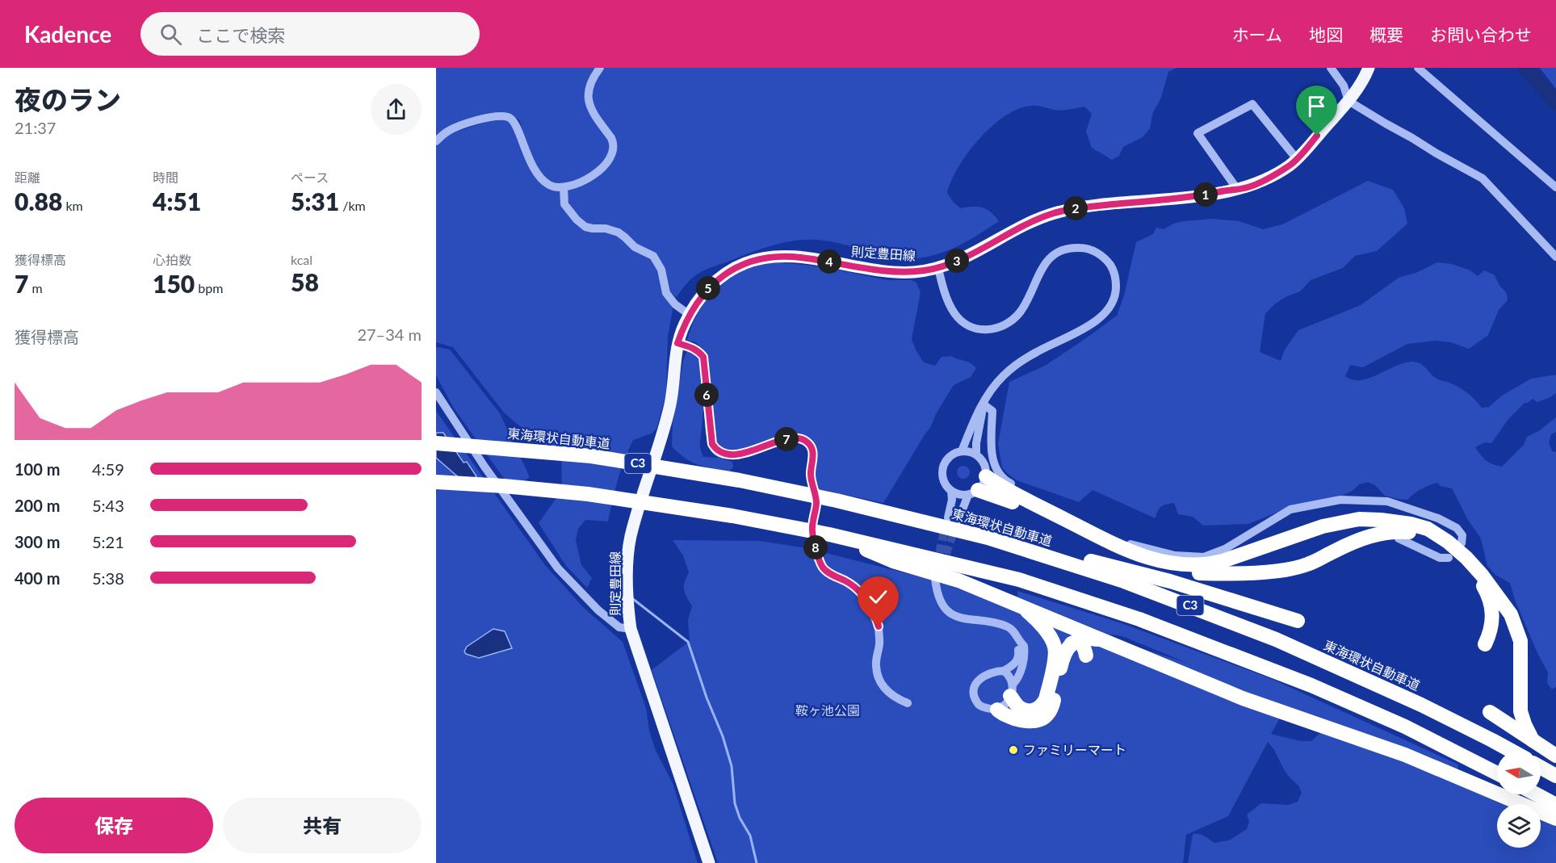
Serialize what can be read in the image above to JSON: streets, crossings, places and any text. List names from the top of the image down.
{
  "streets": {
    "highway": ["東海環状自動車道", "C3"],
    "main road": ["則定豊田線"]
  },
  "parks": ["鞍ヶ池公園"],
  "places": ["ファミリーマート"],
  "north": "left",
  "page": {
    "header": "Kadence",
    "search": "ここで検索",
    "nav": [
      "ホーム",
      "地図",
      "概要",
      "お問い合わせ"
    ],
    "heading": ["夜のラン", "21:37"],
    "stats": [
      ["距離", "0.88 km"],
      ["時間", "4:51"],
      ["ペース", "5:31 /km"],
      ["獲得標高", "7 m"],
      ["心拍数", "150 bpm"],
      ["kcal", "58"]
    ],
    "pins": [
      "1",
      "2",
      "3",
      "4",
      "5",
      "6",
      "7",
      "8"
    ],
    "chart": ["獲得標高", "27–34 m"],
    "list": [
      {
        "name": "100 m",
        "note": "4:59"
      },
      {
        "name": "200 m",
        "note": "5:43"
      },
      {
        "name": "300 m",
        "note": "5:21"
      },
      {
        "name": "400 m",
        "note": "5:38"
      }
    ],
    "buttons": ["保存", "共有"]
  }
}
